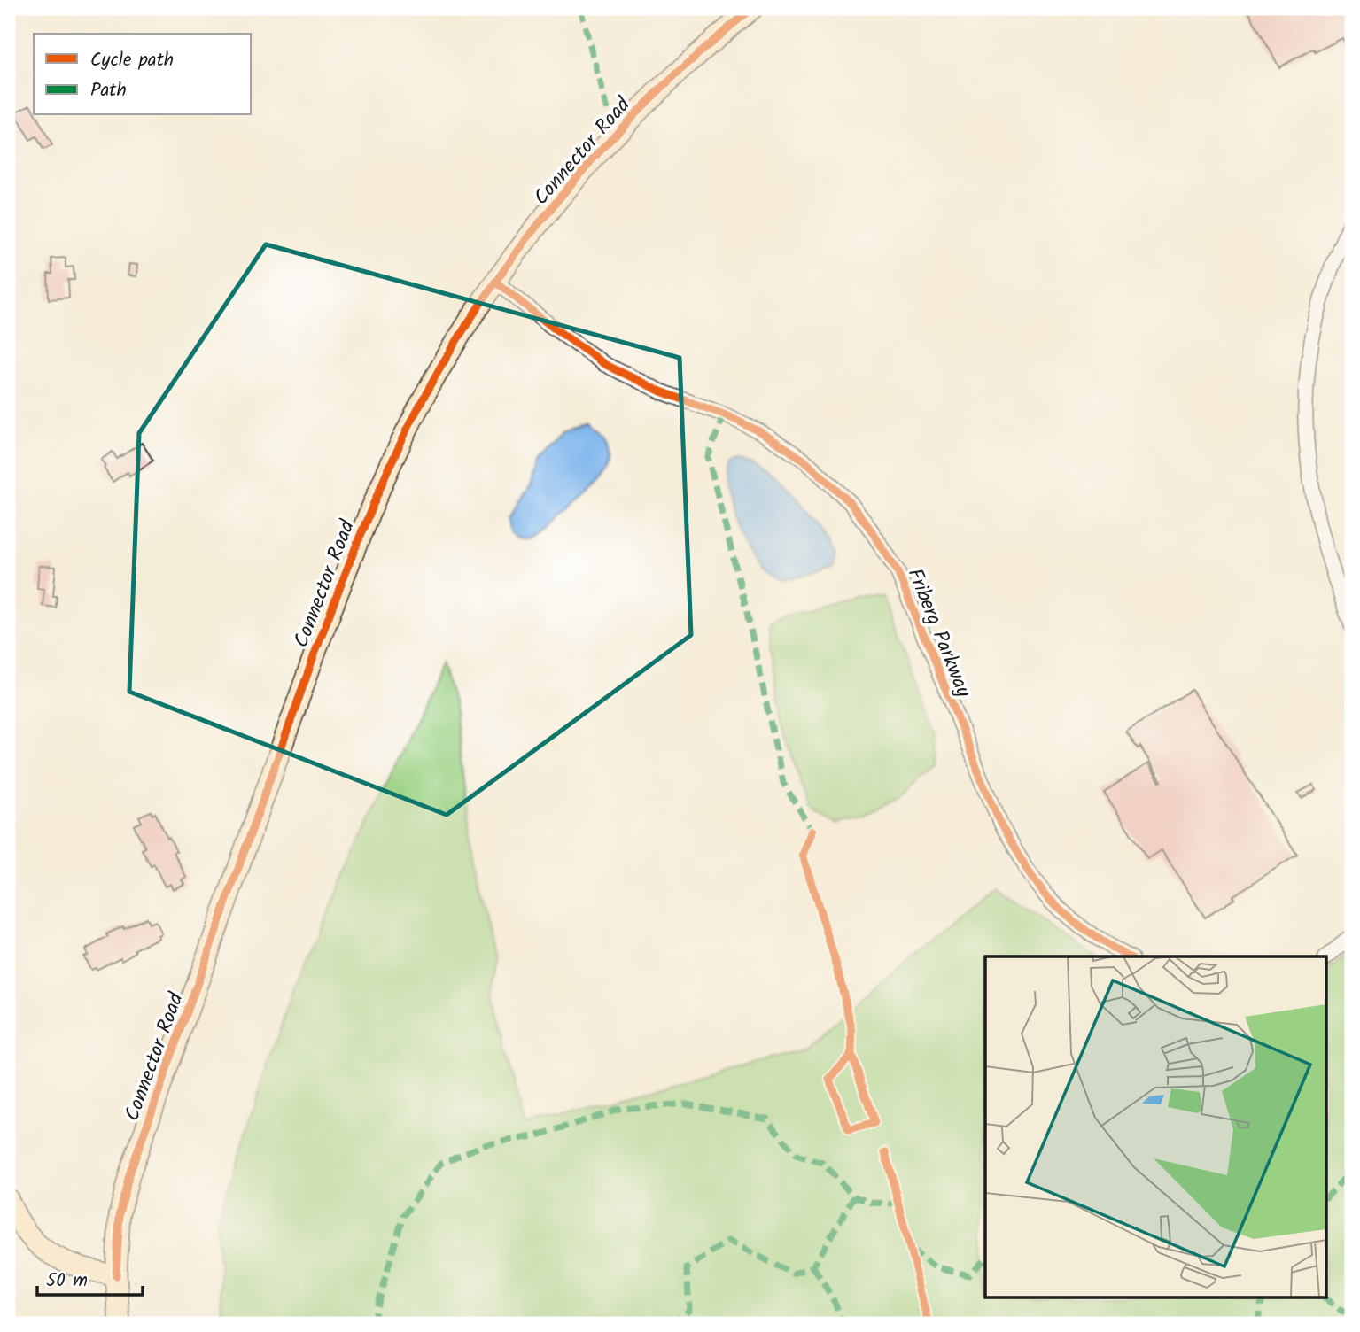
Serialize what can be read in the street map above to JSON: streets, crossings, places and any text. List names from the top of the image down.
{
  "streets": {
    "street": ["Connector Road", "Friberg Parkway"]
  },
  "crossings": [
    ["Connector Road", "Friberg Parkway"]
  ],
  "legend": ["Cycle path", "Path"],
  "scale_bar": "50 m"
}
